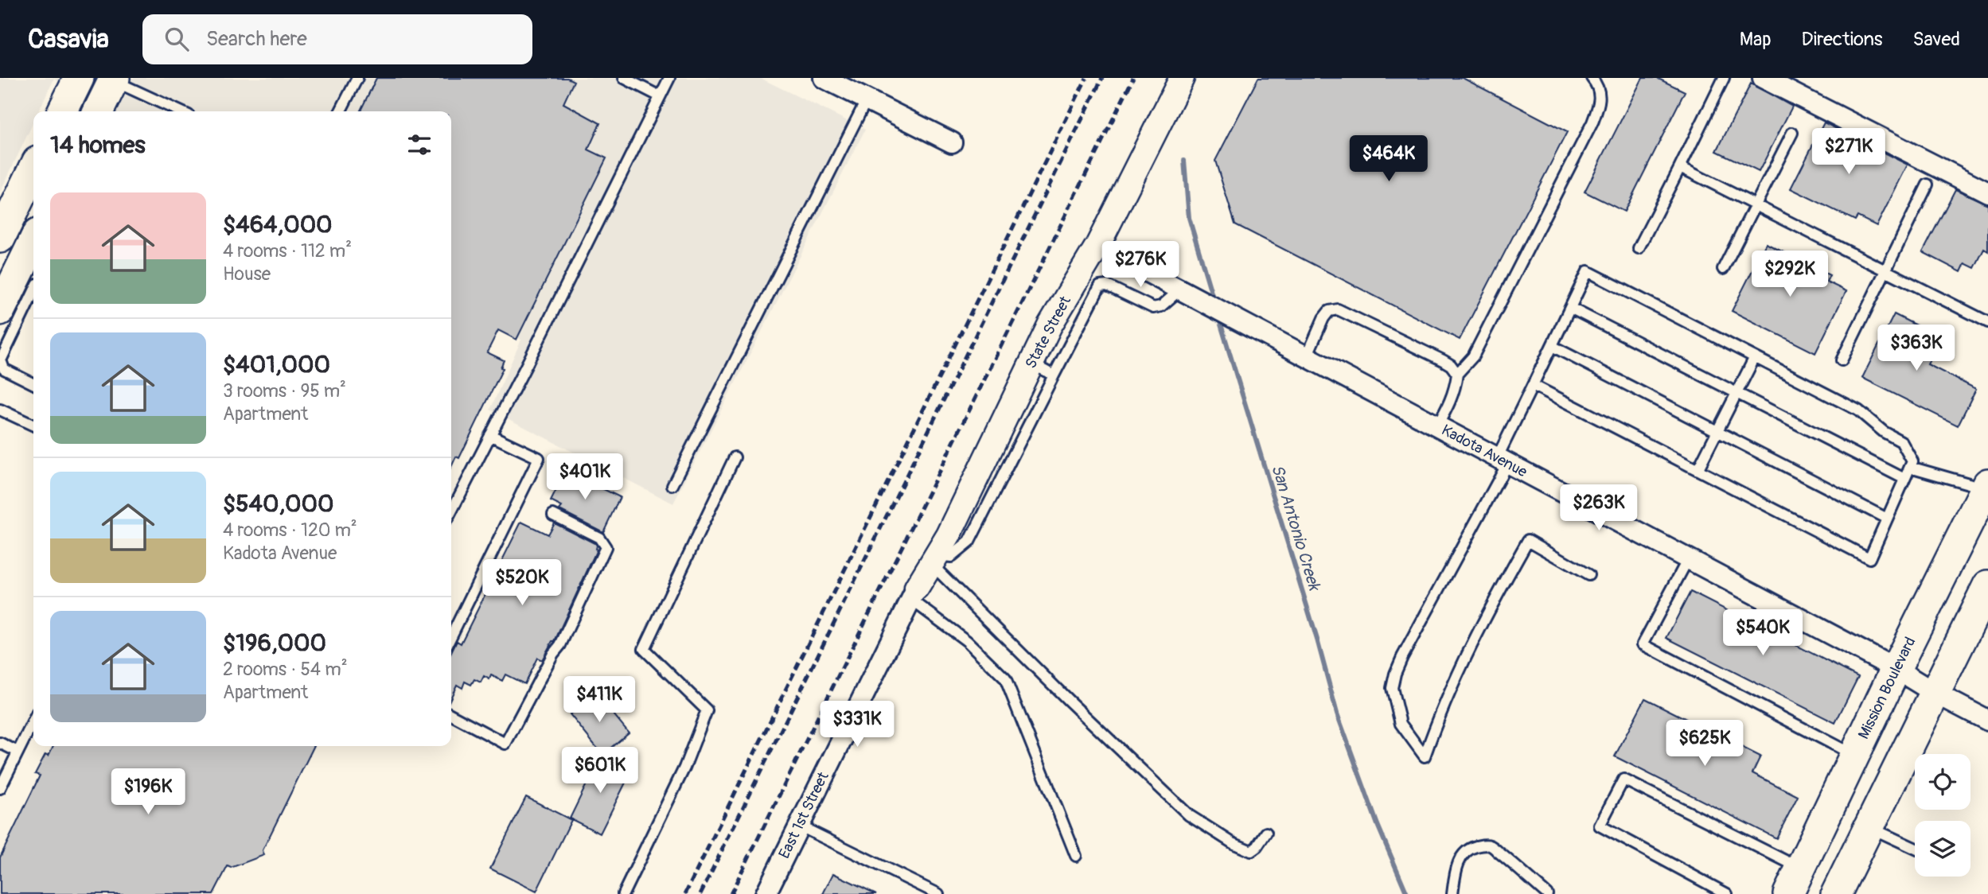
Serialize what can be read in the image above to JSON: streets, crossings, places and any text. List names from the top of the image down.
{
  "streets": {
    "main road": ["Mission Boulevard"],
    "street": ["State Street", "Kadota Avenue", "East 1st Street"]
  },
  "crossings": [
    ["State Street", "Kadota Avenue"],
    ["State Street", "East 1st Street"],
    ["Kadota Avenue", "Mission Boulevard"]
  ],
  "water": ["San Antonio Creek"],
  "page": {
    "header": "Casavia",
    "search": "Search here",
    "nav": ["Map", "Directions", "Saved"],
    "heading": "14 homes",
    "price": [
      "$271K",
      "$464K",
      "$276K",
      "$292K",
      "$363K",
      "$401K",
      "$263K",
      "$520K",
      "$540K",
      "$411K",
      "$331K",
      "$625K",
      "$601K",
      "$196K"
    ],
    "list": [
      {
        "name": "$464,000",
        "note": "4 rooms · 112 m² · House"
      },
      {
        "name": "$401,000",
        "note": "3 rooms · 95 m² · Apartment"
      },
      {
        "name": "$540,000",
        "note": "4 rooms · 120 m² · Kadota Avenue"
      },
      {
        "name": "$196,000",
        "note": "2 rooms · 54 m² · Apartment"
      }
    ]
  }
}
